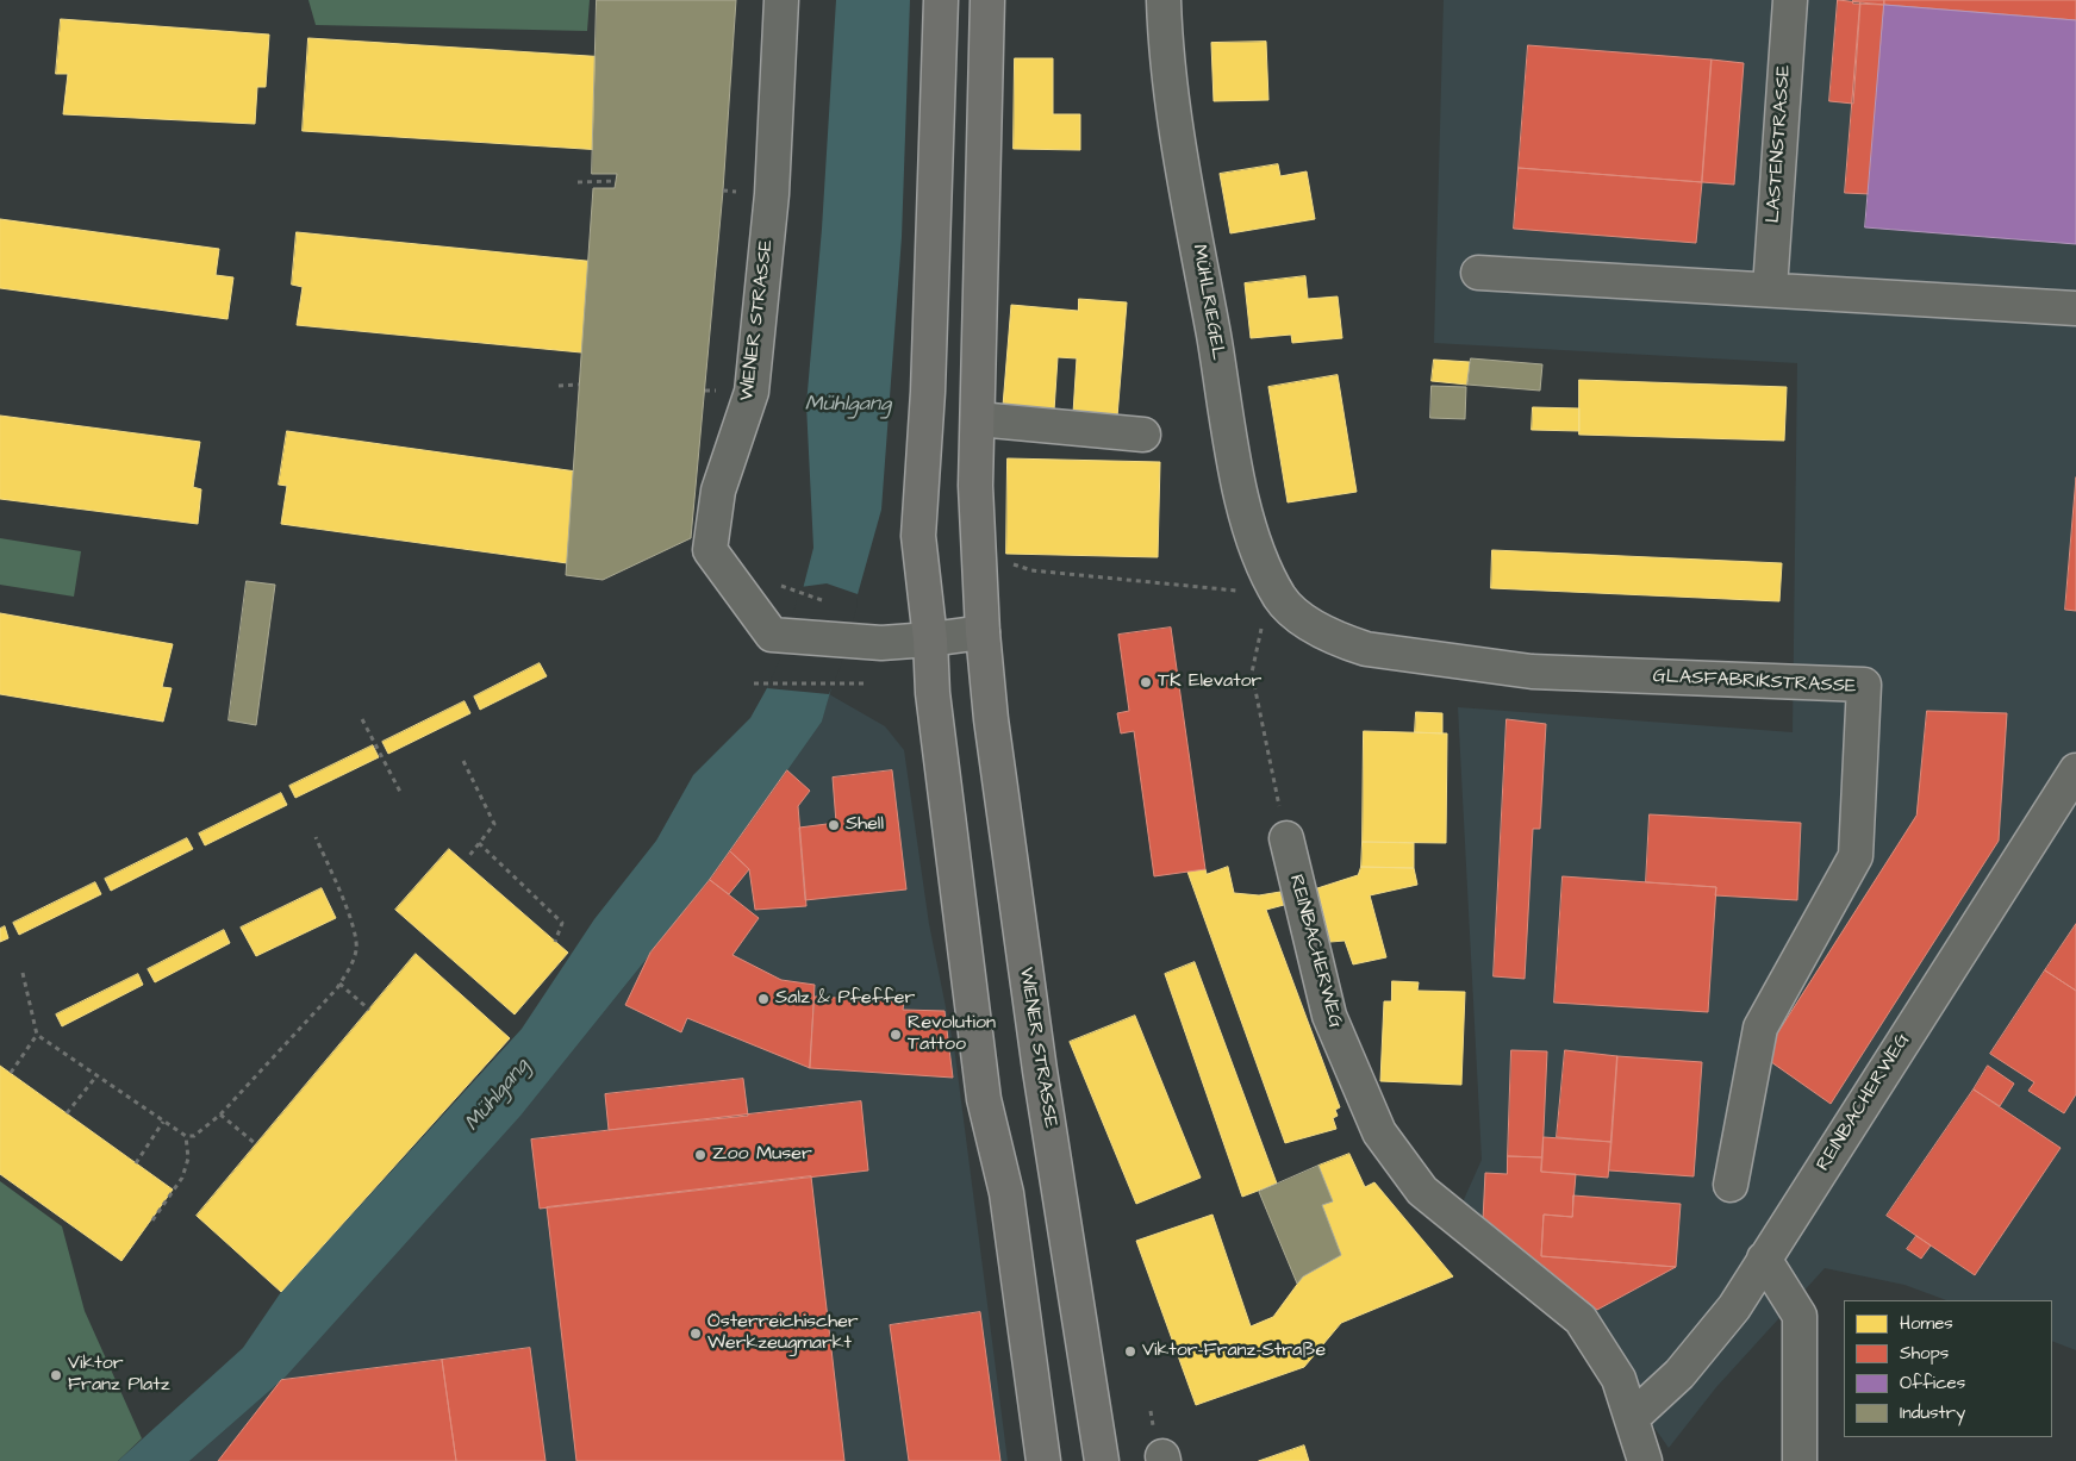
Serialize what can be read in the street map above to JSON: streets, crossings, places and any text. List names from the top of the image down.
{
  "streets": {
    "main road": ["WIENER STRASSE"],
    "street": [
      "LASTENSTRASSE",
      "MÜHLRIEGEL",
      "GLASFABRIKSTRASSE",
      "REINBACHERWEG"
    ]
  },
  "crossings": [
    ["MÜHLRIEGEL", "GLASFABRIKSTRASSE"]
  ],
  "water": ["Mühlgang"],
  "places": [
    "TK Elevator",
    "Shell",
    "Salz & Pfeffer",
    "Revolution Tattoo",
    "Zoo Muser",
    "Österreichischer Werkzeugmarkt",
    "Viktor-Franz-Straße",
    "Viktor Franz Platz"
  ],
  "legend": [
    "Homes",
    "Shops",
    "Offices",
    "Industry"
  ]
}
